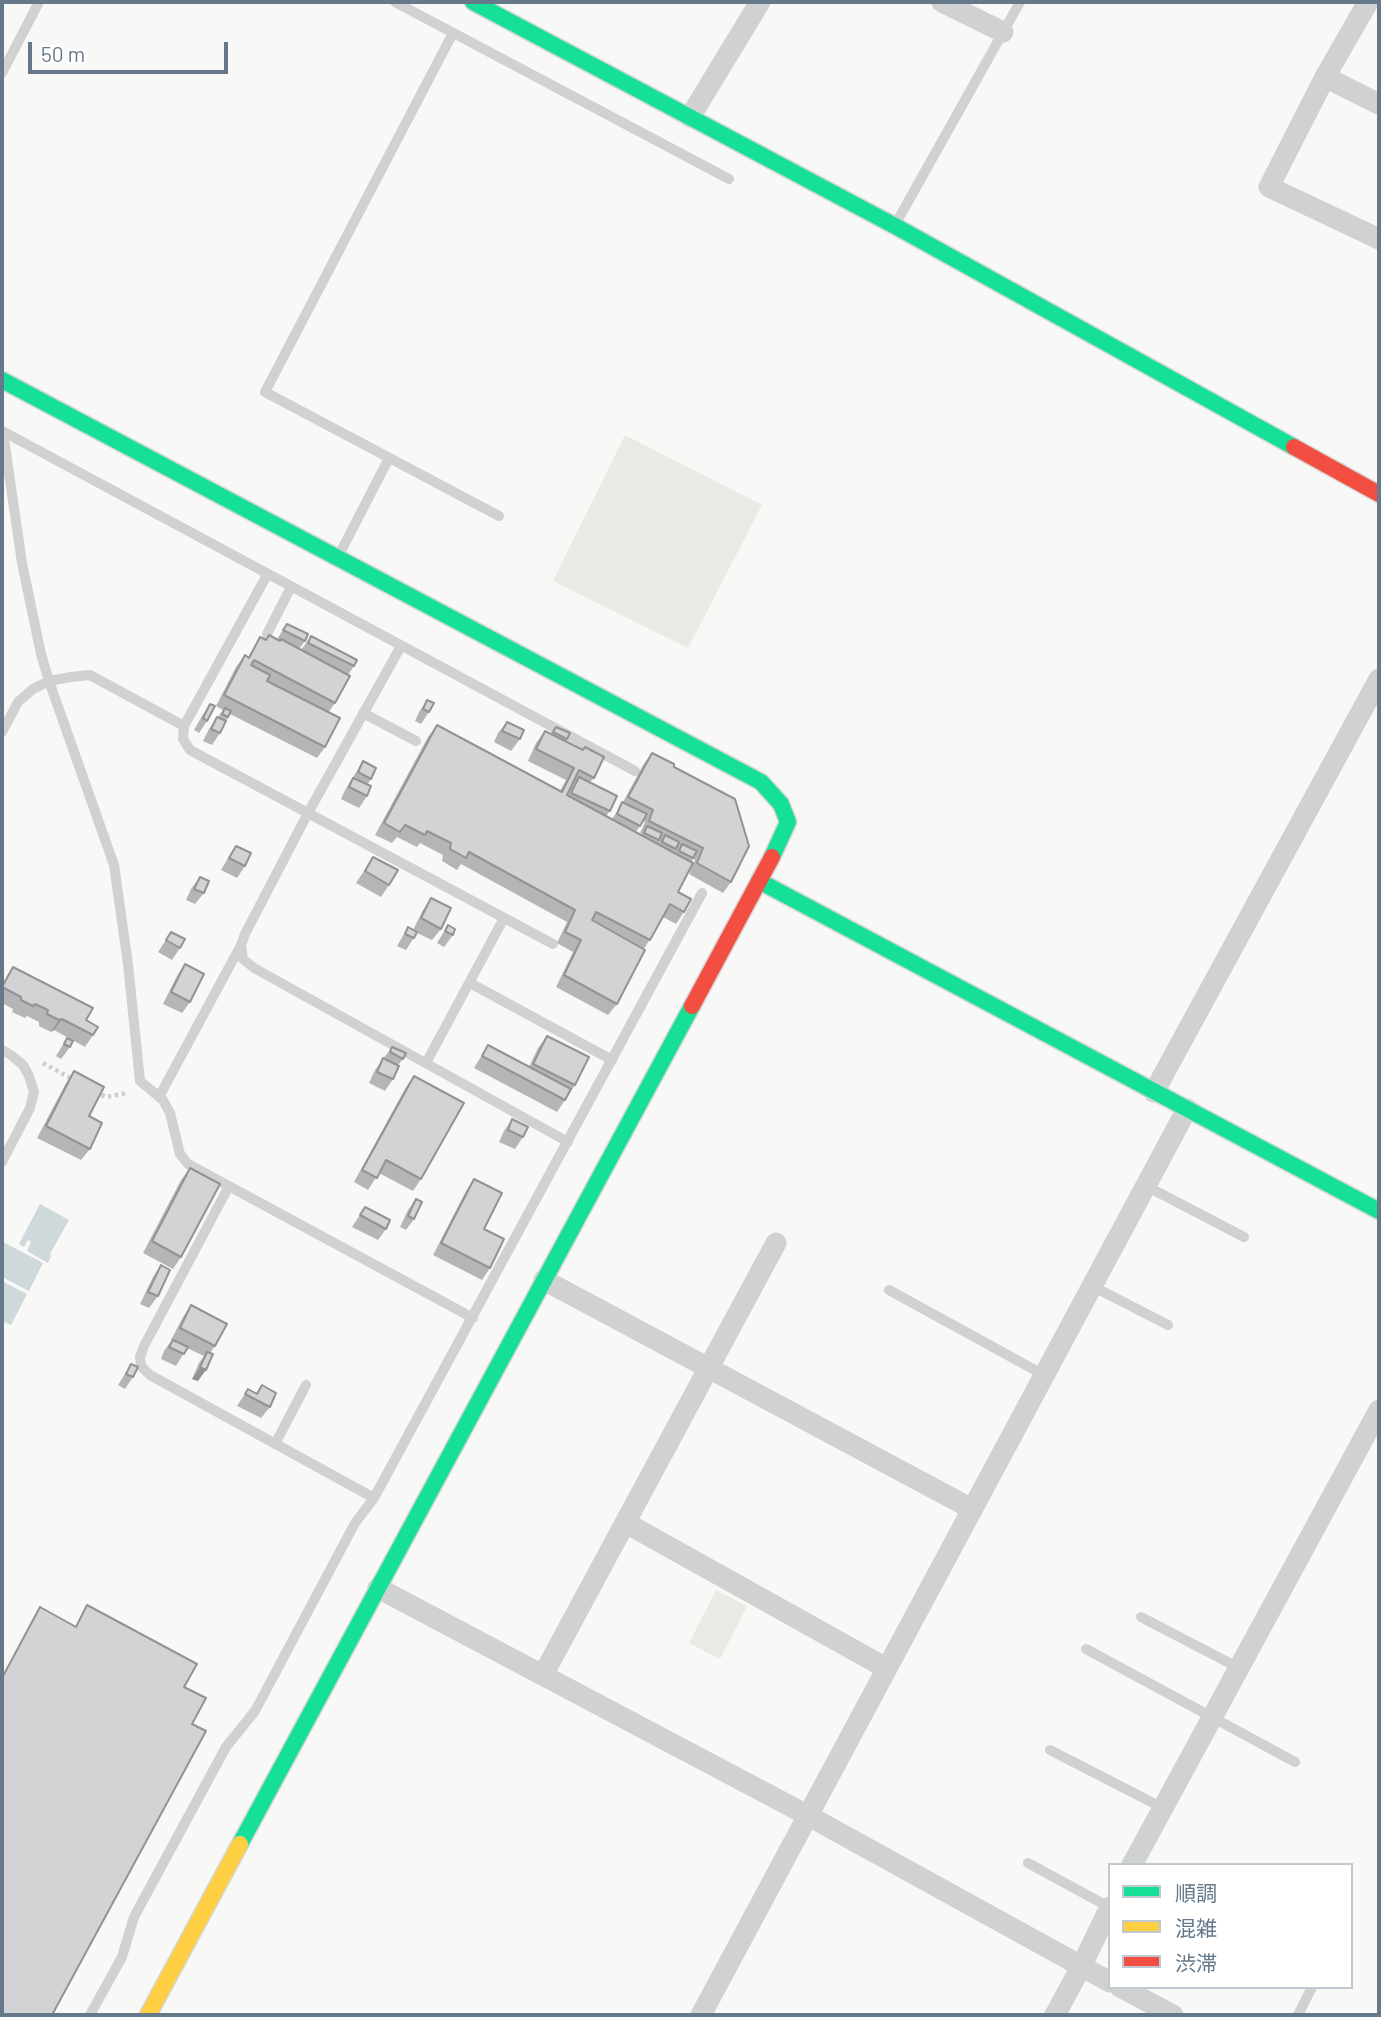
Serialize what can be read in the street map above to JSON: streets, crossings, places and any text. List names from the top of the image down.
{
  "legend": ["順調", "混雑", "渋滞"],
  "scale_bar": "50 m"
}
